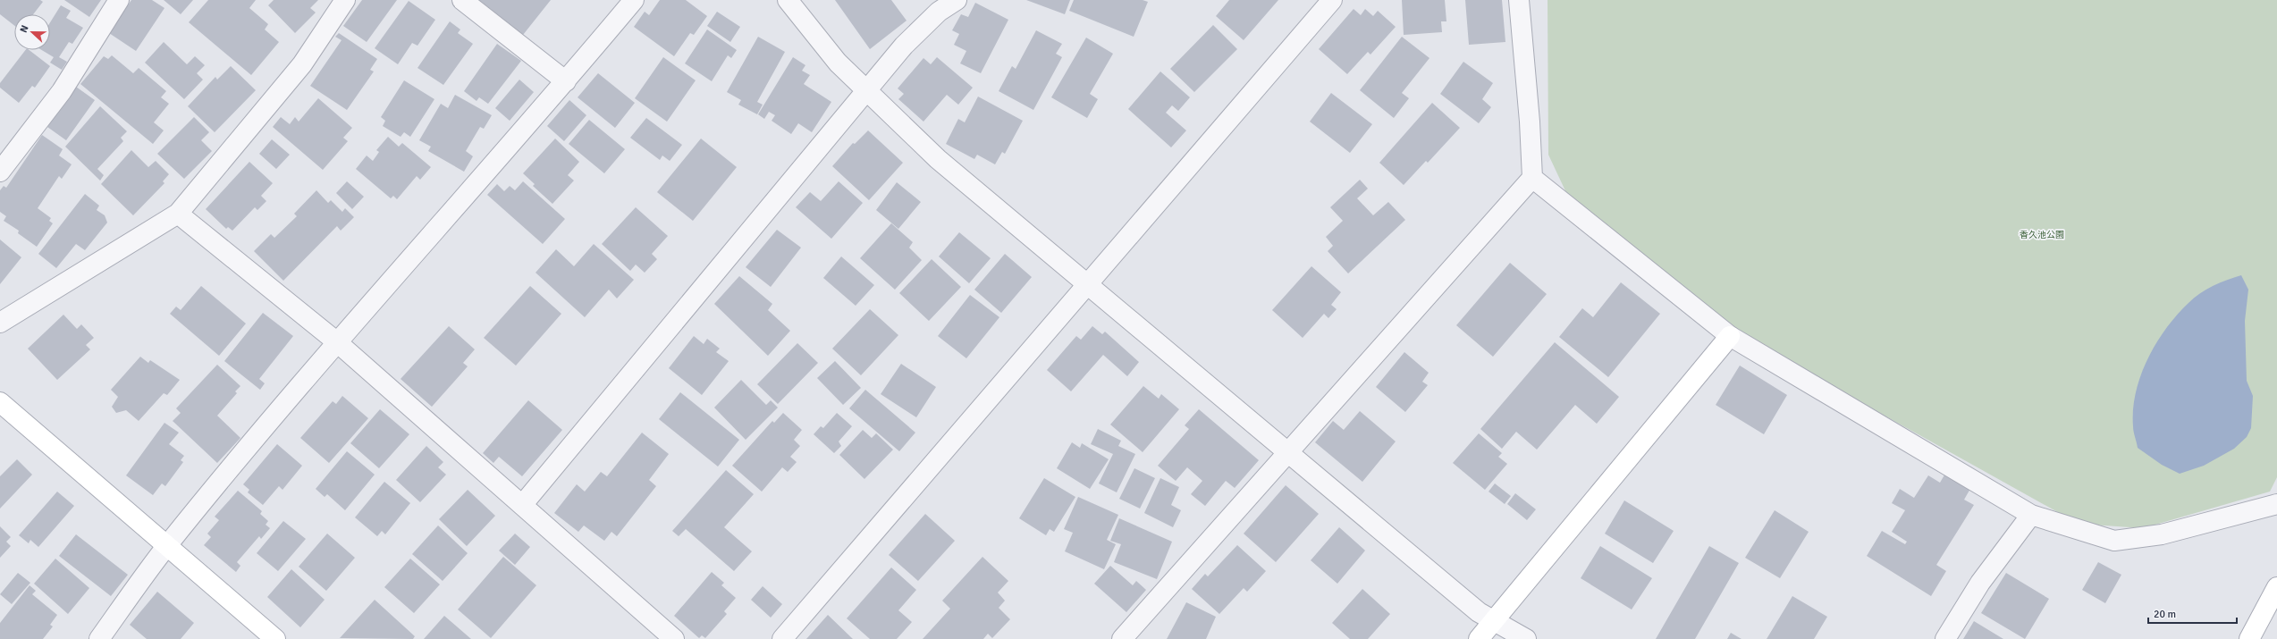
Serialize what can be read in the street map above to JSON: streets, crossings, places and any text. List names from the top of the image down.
{
  "parks": ["香久池公園"],
  "scale_bar": "20 m",
  "north": "left"
}
